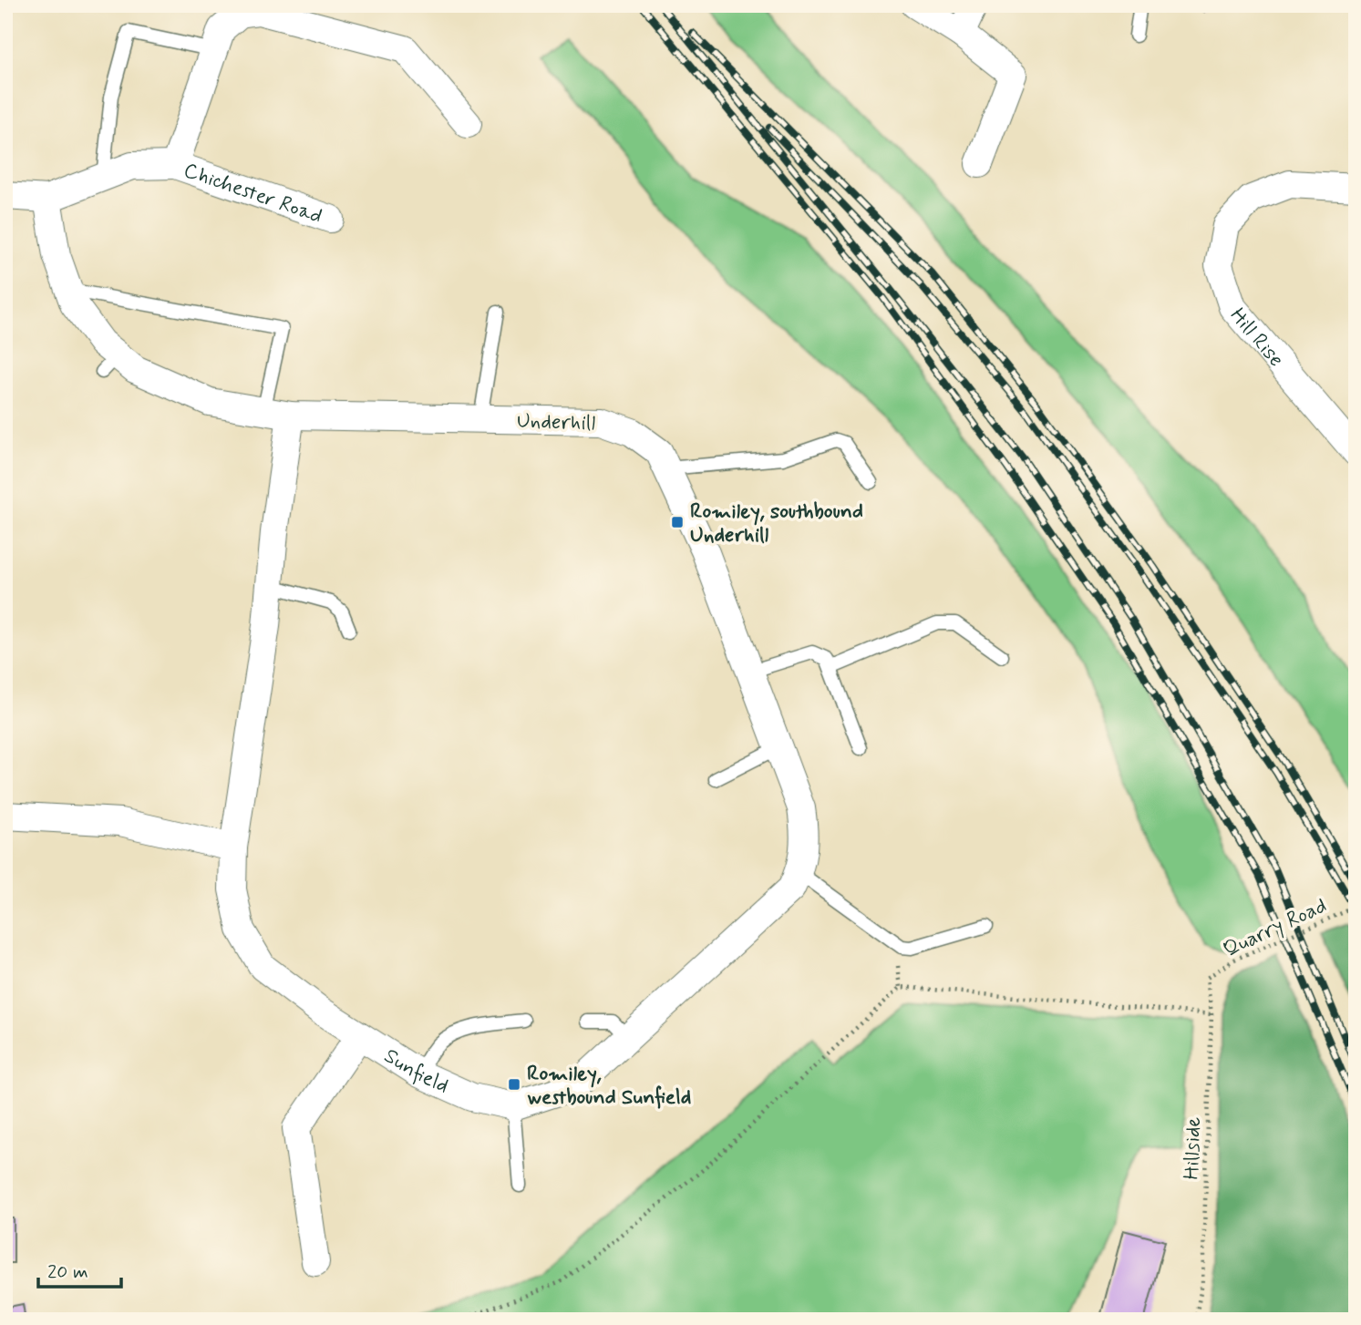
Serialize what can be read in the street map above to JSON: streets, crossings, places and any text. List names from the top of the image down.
{
  "streets": {
    "street": [
      "Chichester Road",
      "Hill Rise",
      "Underhill",
      "Sunfield"
    ],
    "path": ["Quarry Road", "Hillside"]
  },
  "crossings": [
    ["Chichester Road", "Underhill"],
    ["Quarry Road", "Hillside"]
  ],
  "places": {
    "transit": ["Romiley, southbound Underhill", "Romiley, westbound Sunfield"]
  },
  "scale_bar": "20 m"
}
